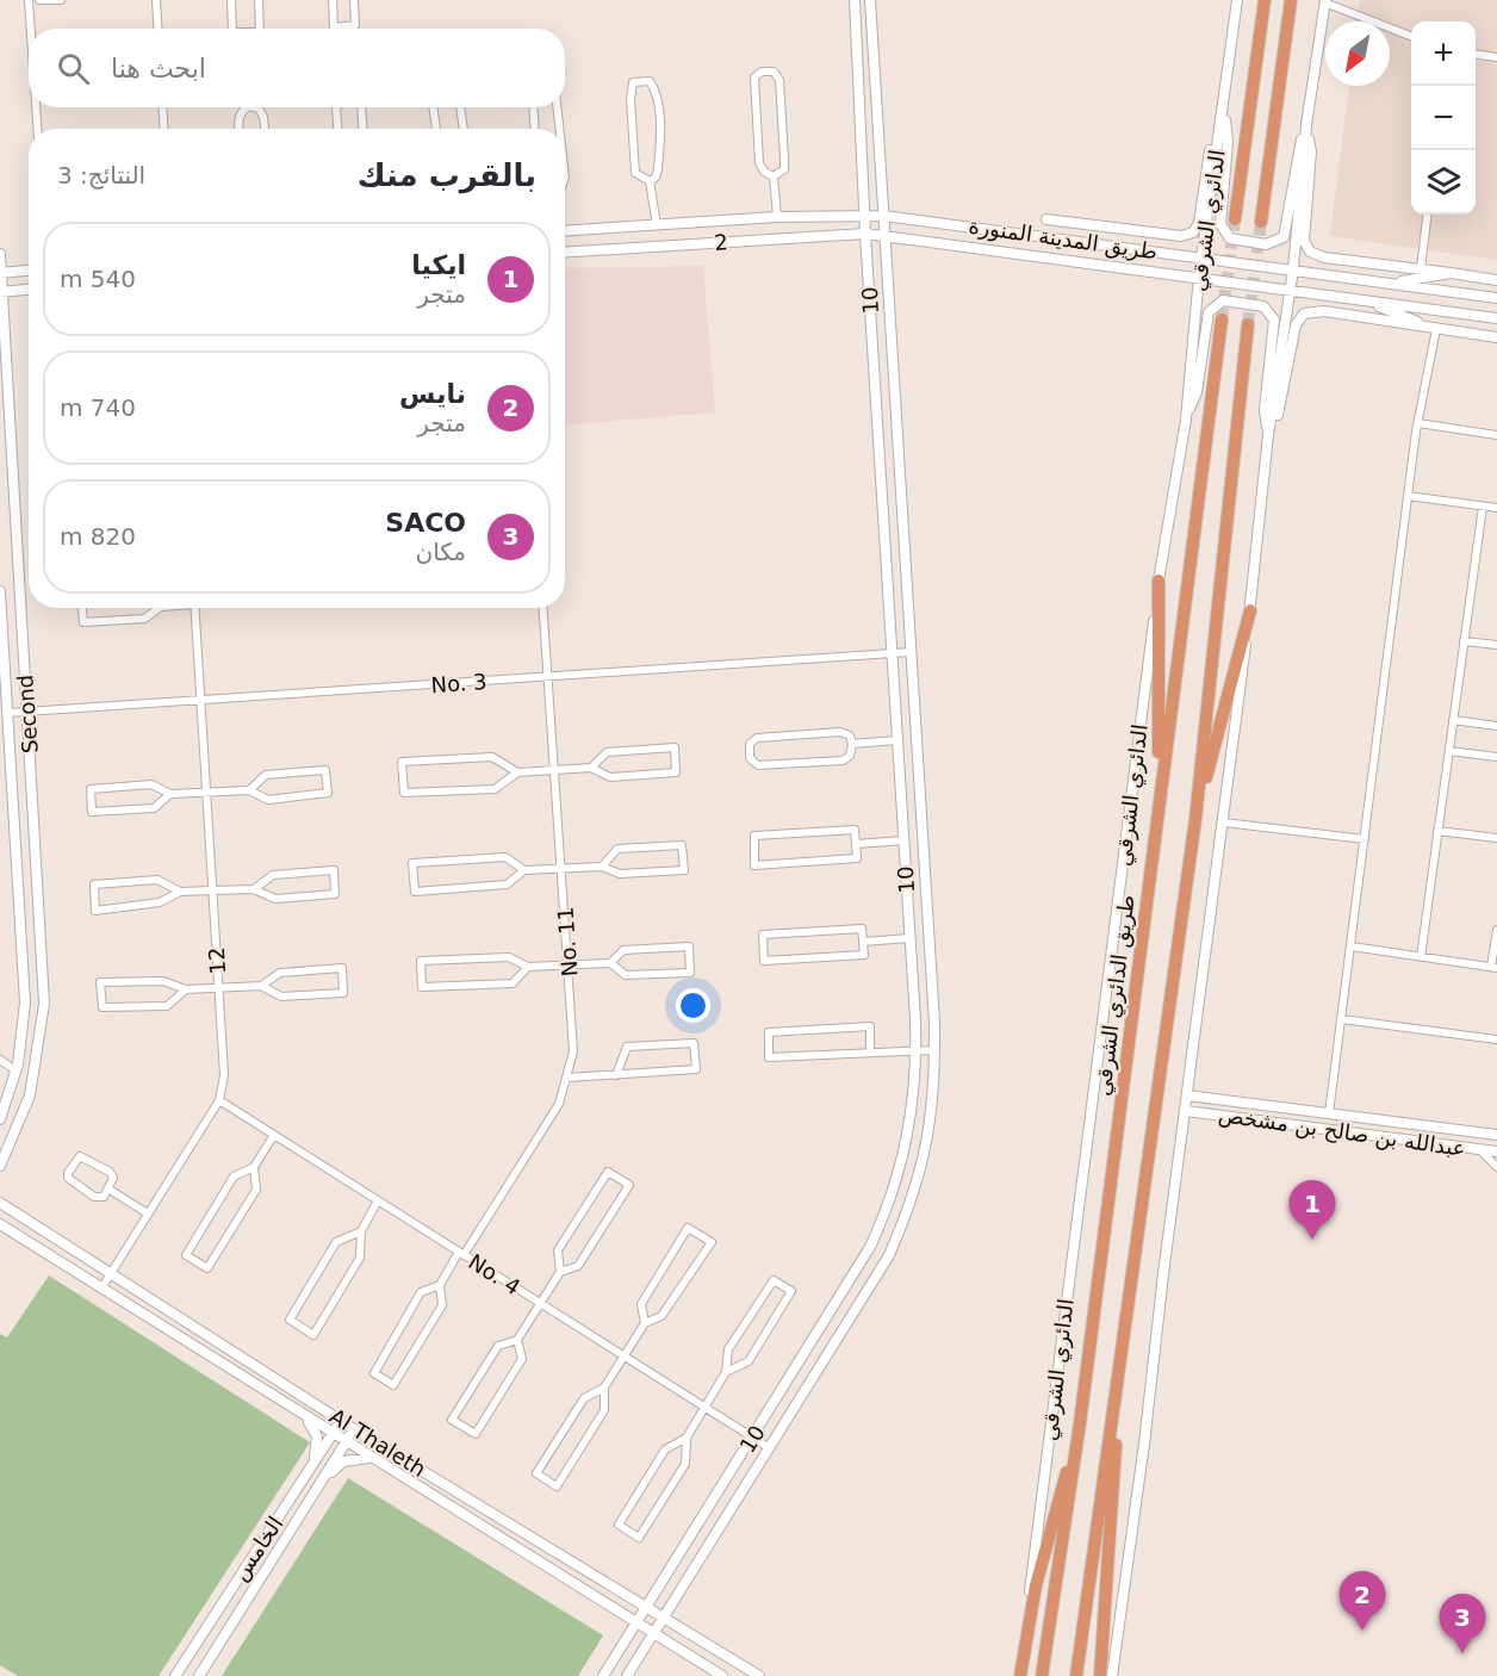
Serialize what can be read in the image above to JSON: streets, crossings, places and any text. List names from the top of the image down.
{
  "streets": {
    "highway": ["طريق الدائري الشرقي"],
    "street": [
      "الدائري الشرقي",
      "طريق المدينة المنورة",
      "2",
      "10",
      "No. 3",
      "Second",
      "No. 11",
      "12",
      "عبدالله بن صالح بن مشخص",
      "No. 4",
      "Al Thaleth",
      "الخامس"
    ]
  },
  "crossings": [
    ["الدائري الشرقي", "طريق المدينة المنورة"],
    ["طريق المدينة المنورة", "2"],
    ["طريق المدينة المنورة", "10"],
    ["2", "10"],
    ["10", "No. 3"],
    ["10", "No. 4"],
    ["10", "Al Thaleth"],
    ["No. 3", "Second"],
    ["No. 3", "No. 11"],
    ["No. 3", "12"],
    ["No. 11", "No. 4"],
    ["12", "No. 4"],
    ["12", "Al Thaleth"],
    ["Al Thaleth", "الخامس"]
  ],
  "north": "bottom left",
  "page": {
    "map_buttons": ["+", "−"],
    "search": "ابحث هنا",
    "heading": ["بالقرب منك", "النتائج: 3"],
    "list": [
      {
        "mark": "1",
        "name": "ايكيا",
        "note": "متجر",
        "value": "540 m"
      },
      {
        "mark": "2",
        "name": "نايس",
        "note": "متجر",
        "value": "740 m"
      },
      {
        "mark": "3",
        "name": "SACO",
        "note": "مكان",
        "value": "820 m"
      }
    ],
    "pins": ["1", "2", "3"]
  }
}
